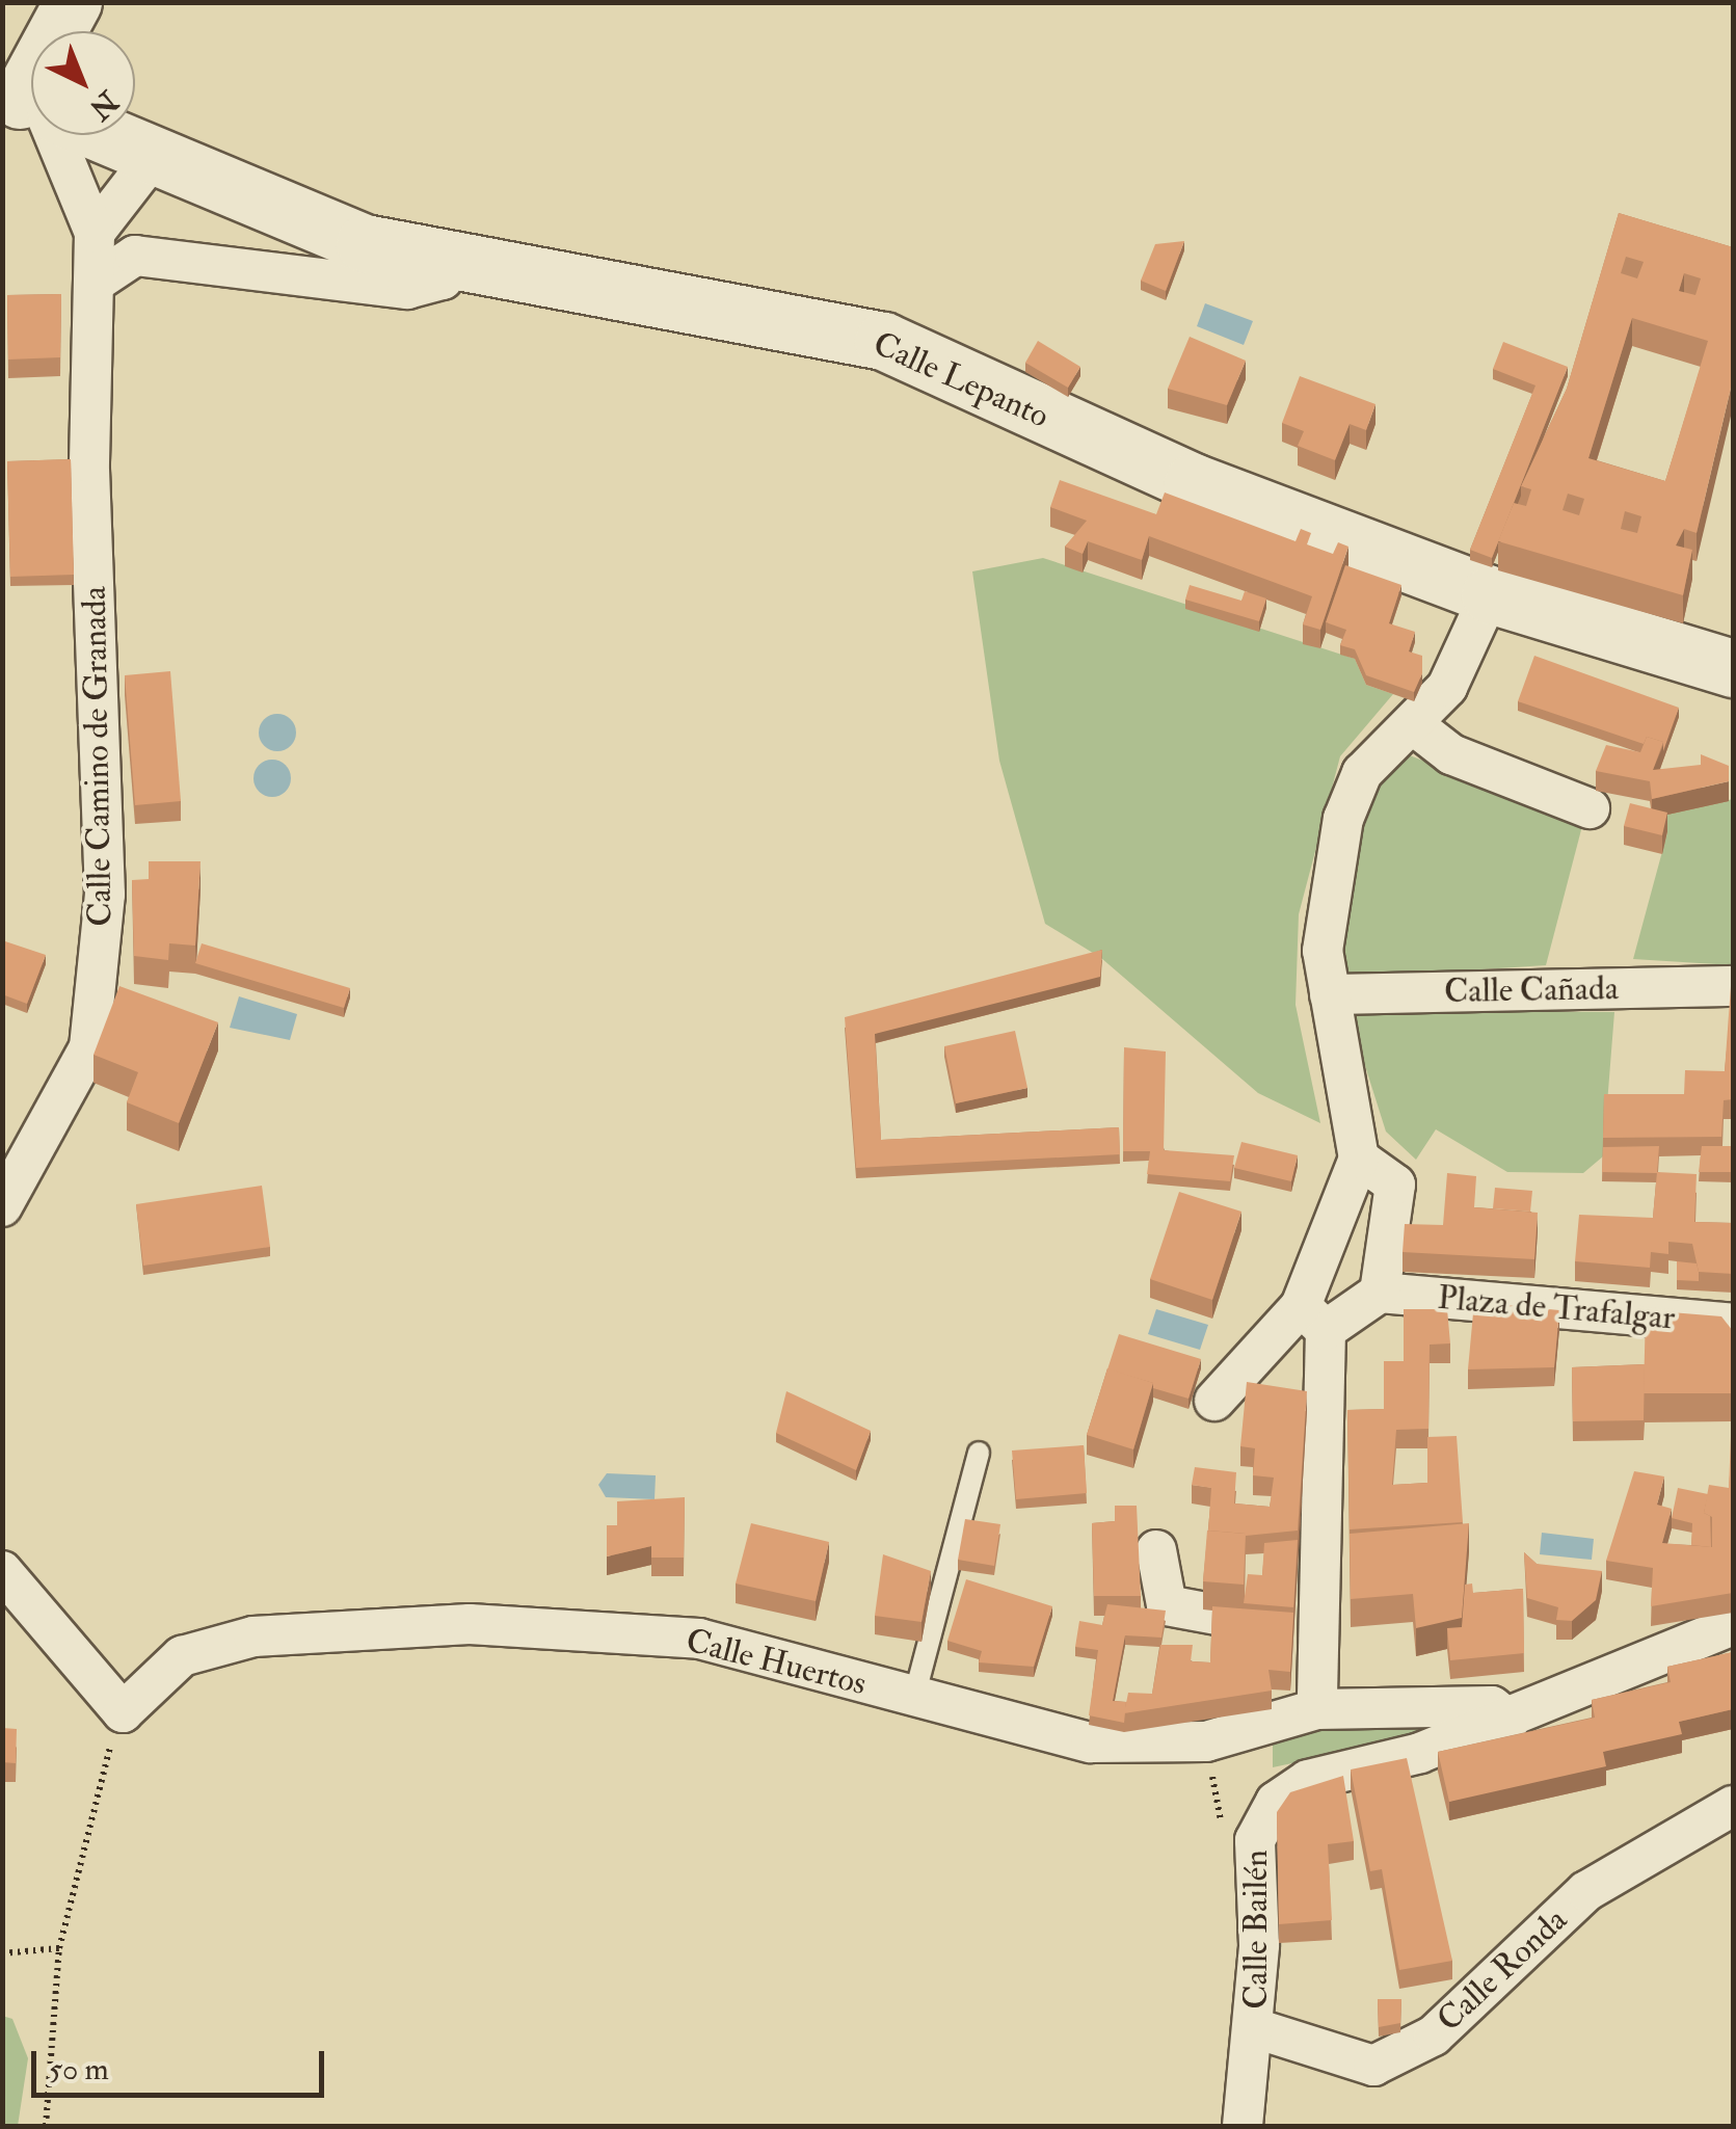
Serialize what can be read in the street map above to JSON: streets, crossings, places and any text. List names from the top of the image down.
{
  "streets": {
    "street": [
      "Calle Lepanto",
      "Calle Camino de Granada",
      "Calle Cañada",
      "Plaza de Trafalgar",
      "Calle Huertos",
      "Calle Bailén",
      "Calle Ronda"
    ]
  },
  "crossings": [
    ["Calle Huertos", "Calle Bailén"],
    ["Calle Bailén", "Calle Ronda"]
  ],
  "scale_bar": "50 m",
  "north": "bottom right"
}
